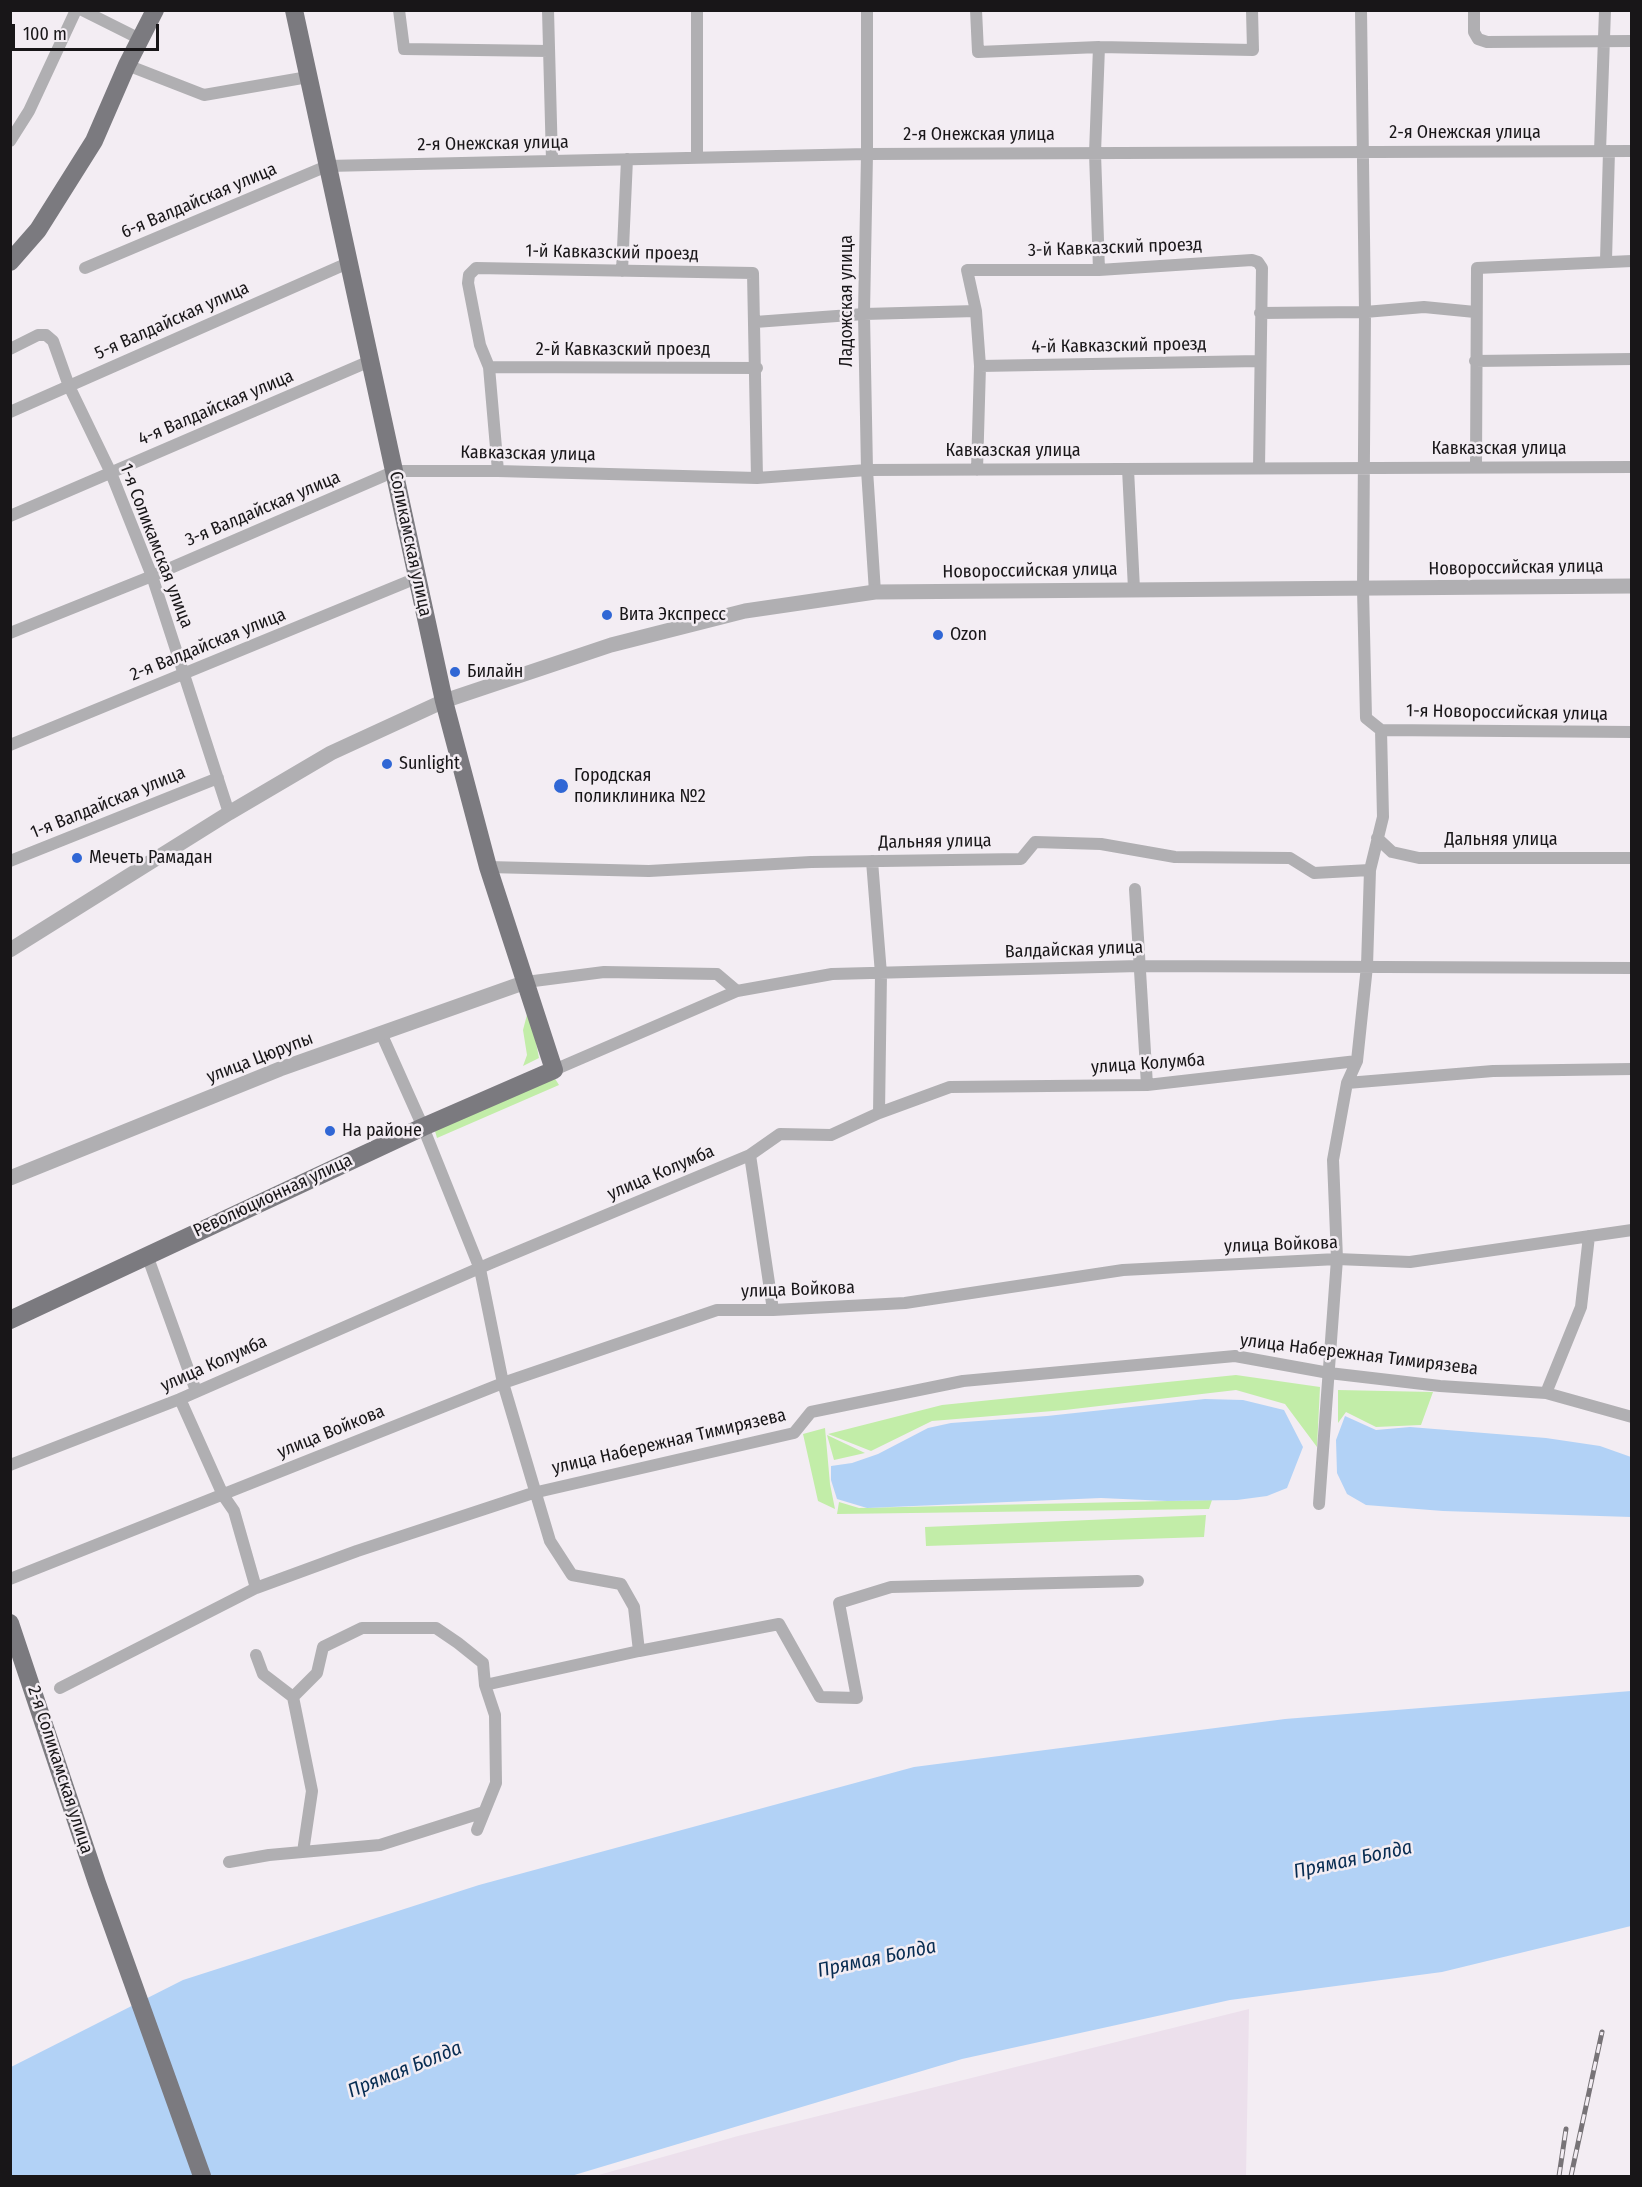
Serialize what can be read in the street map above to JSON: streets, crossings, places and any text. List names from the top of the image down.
{
  "streets": {
    "main road": ["Соликамская улица", "Революционная улица", "2-я Соликамская улица"],
    "street": [
      "2-я Онежская улица",
      "6-я Валдайская улица",
      "3-й Кавказский проезд",
      "1-й Кавказский проезд",
      "Ладожская улица",
      "5-я Валдайская улица",
      "4-й Кавказский проезд",
      "2-й Кавказский проезд",
      "4-я Валдайская улица",
      "Кавказская улица",
      "3-я Валдайская улица",
      "1-я Соликамская улица",
      "Новороссийская улица",
      "2-я Валдайская улица",
      "1-я Новороссийская улица",
      "1-я Валдайская улица",
      "Дальняя улица",
      "Валдайская улица",
      "улица Цюрупы",
      "улица Колумба",
      "улица Войкова",
      "улица Набережная Тимирязева"
    ]
  },
  "crossings": [
    ["2-я Онежская улица", "6-я Валдайская улица"],
    ["2-я Онежская улица", "Ладожская улица"],
    ["2-я Онежская улица", "Соликамская улица"],
    ["6-я Валдайская улица", "Соликамская улица"],
    ["3-й Кавказский проезд", "4-й Кавказский проезд"],
    ["3-й Кавказский проезд", "Кавказская улица"],
    ["1-й Кавказский проезд", "2-й Кавказский проезд"],
    ["1-й Кавказский проезд", "Кавказская улица"],
    ["Ладожская улица", "Кавказская улица"],
    ["Ладожская улица", "Новороссийская улица"],
    ["5-я Валдайская улица", "Соликамская улица"],
    ["5-я Валдайская улица", "1-я Соликамская улица"],
    ["4-я Валдайская улица", "Соликамская улица"],
    ["4-я Валдайская улица", "1-я Соликамская улица"],
    ["Кавказская улица", "3-я Валдайская улица"],
    ["Кавказская улица", "Соликамская улица"],
    ["3-я Валдайская улица", "Соликамская улица"],
    ["3-я Валдайская улица", "1-я Соликамская улица"],
    ["Соликамская улица", "Новороссийская улица"],
    ["Соликамская улица", "2-я Валдайская улица"],
    ["Соликамская улица", "Дальняя улица"],
    ["Соликамская улица", "улица Цюрупы"],
    ["Соликамская улица", "Революционная улица"],
    ["1-я Соликамская улица", "Новороссийская улица"],
    ["1-я Соликамская улица", "2-я Валдайская улица"],
    ["1-я Соликамская улица", "1-я Валдайская улица"],
    ["Валдайская улица", "Революционная улица"]
  ],
  "water": ["Прямая Болда"],
  "places": [
    "Вита Экспресс",
    "Ozon",
    "Билайн",
    "Sunlight",
    "Городская поликлиника №2",
    "Мечеть Рамадан",
    "На районе"
  ],
  "scale_bar": "100 m"
}
